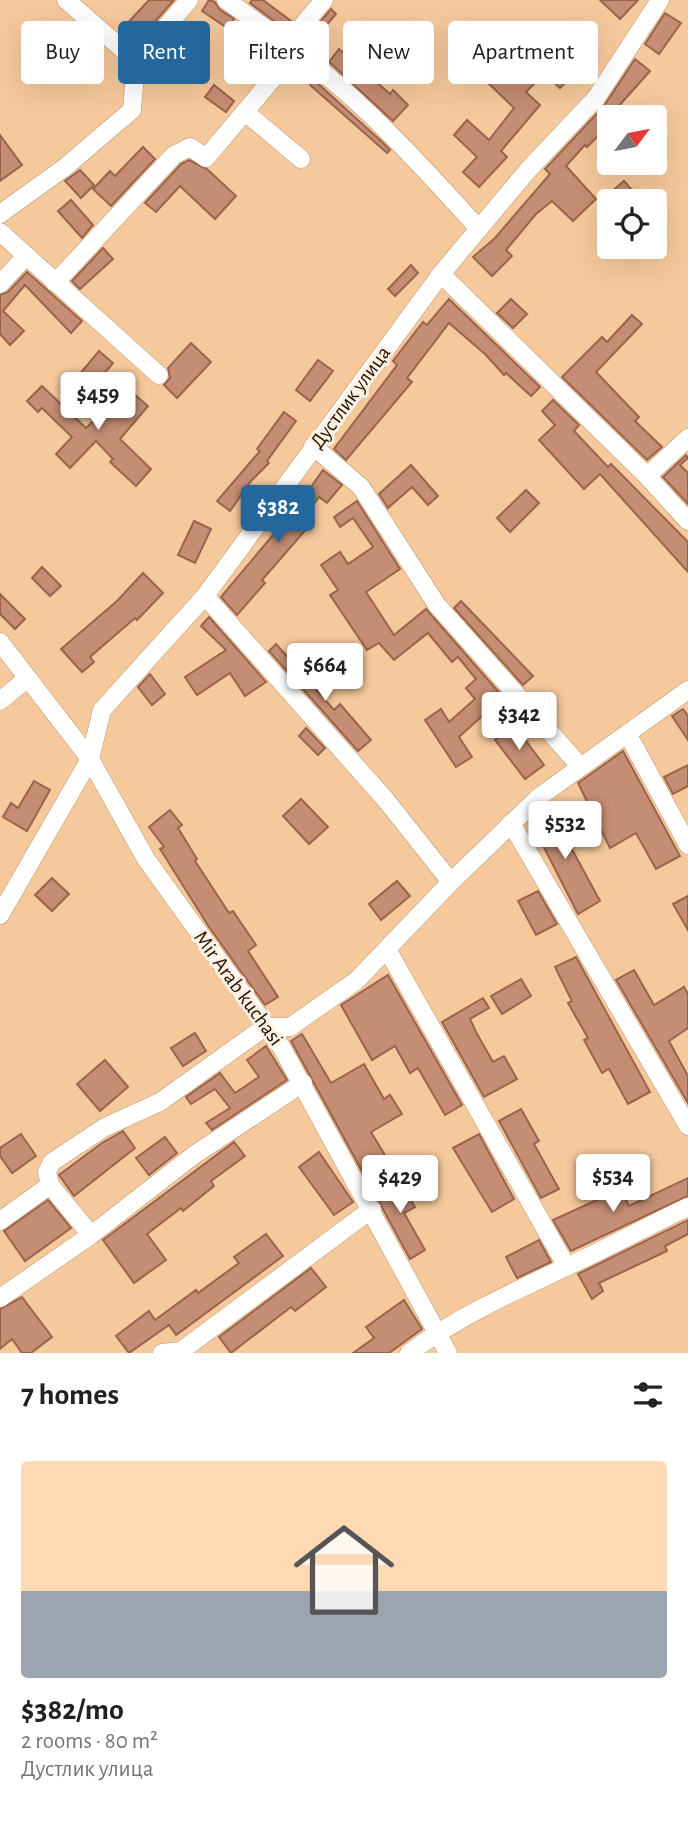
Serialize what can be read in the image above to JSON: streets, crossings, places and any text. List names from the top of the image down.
{
  "streets": {
    "street": ["Дустлик улица", "Mir Arab kuchasi"]
  },
  "crossings": [
    ["Дустлик улица", "Mir Arab kuchasi"]
  ],
  "north": "top right",
  "page": {
    "chip": [
      "Buy",
      "Rent",
      "Filters",
      "New",
      "Apartment"
    ],
    "price": [
      "$459",
      "$382",
      "$664",
      "$342",
      "$532",
      "$534",
      "$429"
    ],
    "heading": "7 homes",
    "list": [
      {
        "name": "$382/mo",
        "note": "2 rooms · 80 m² · Дустлик улица"
      }
    ]
  }
}
